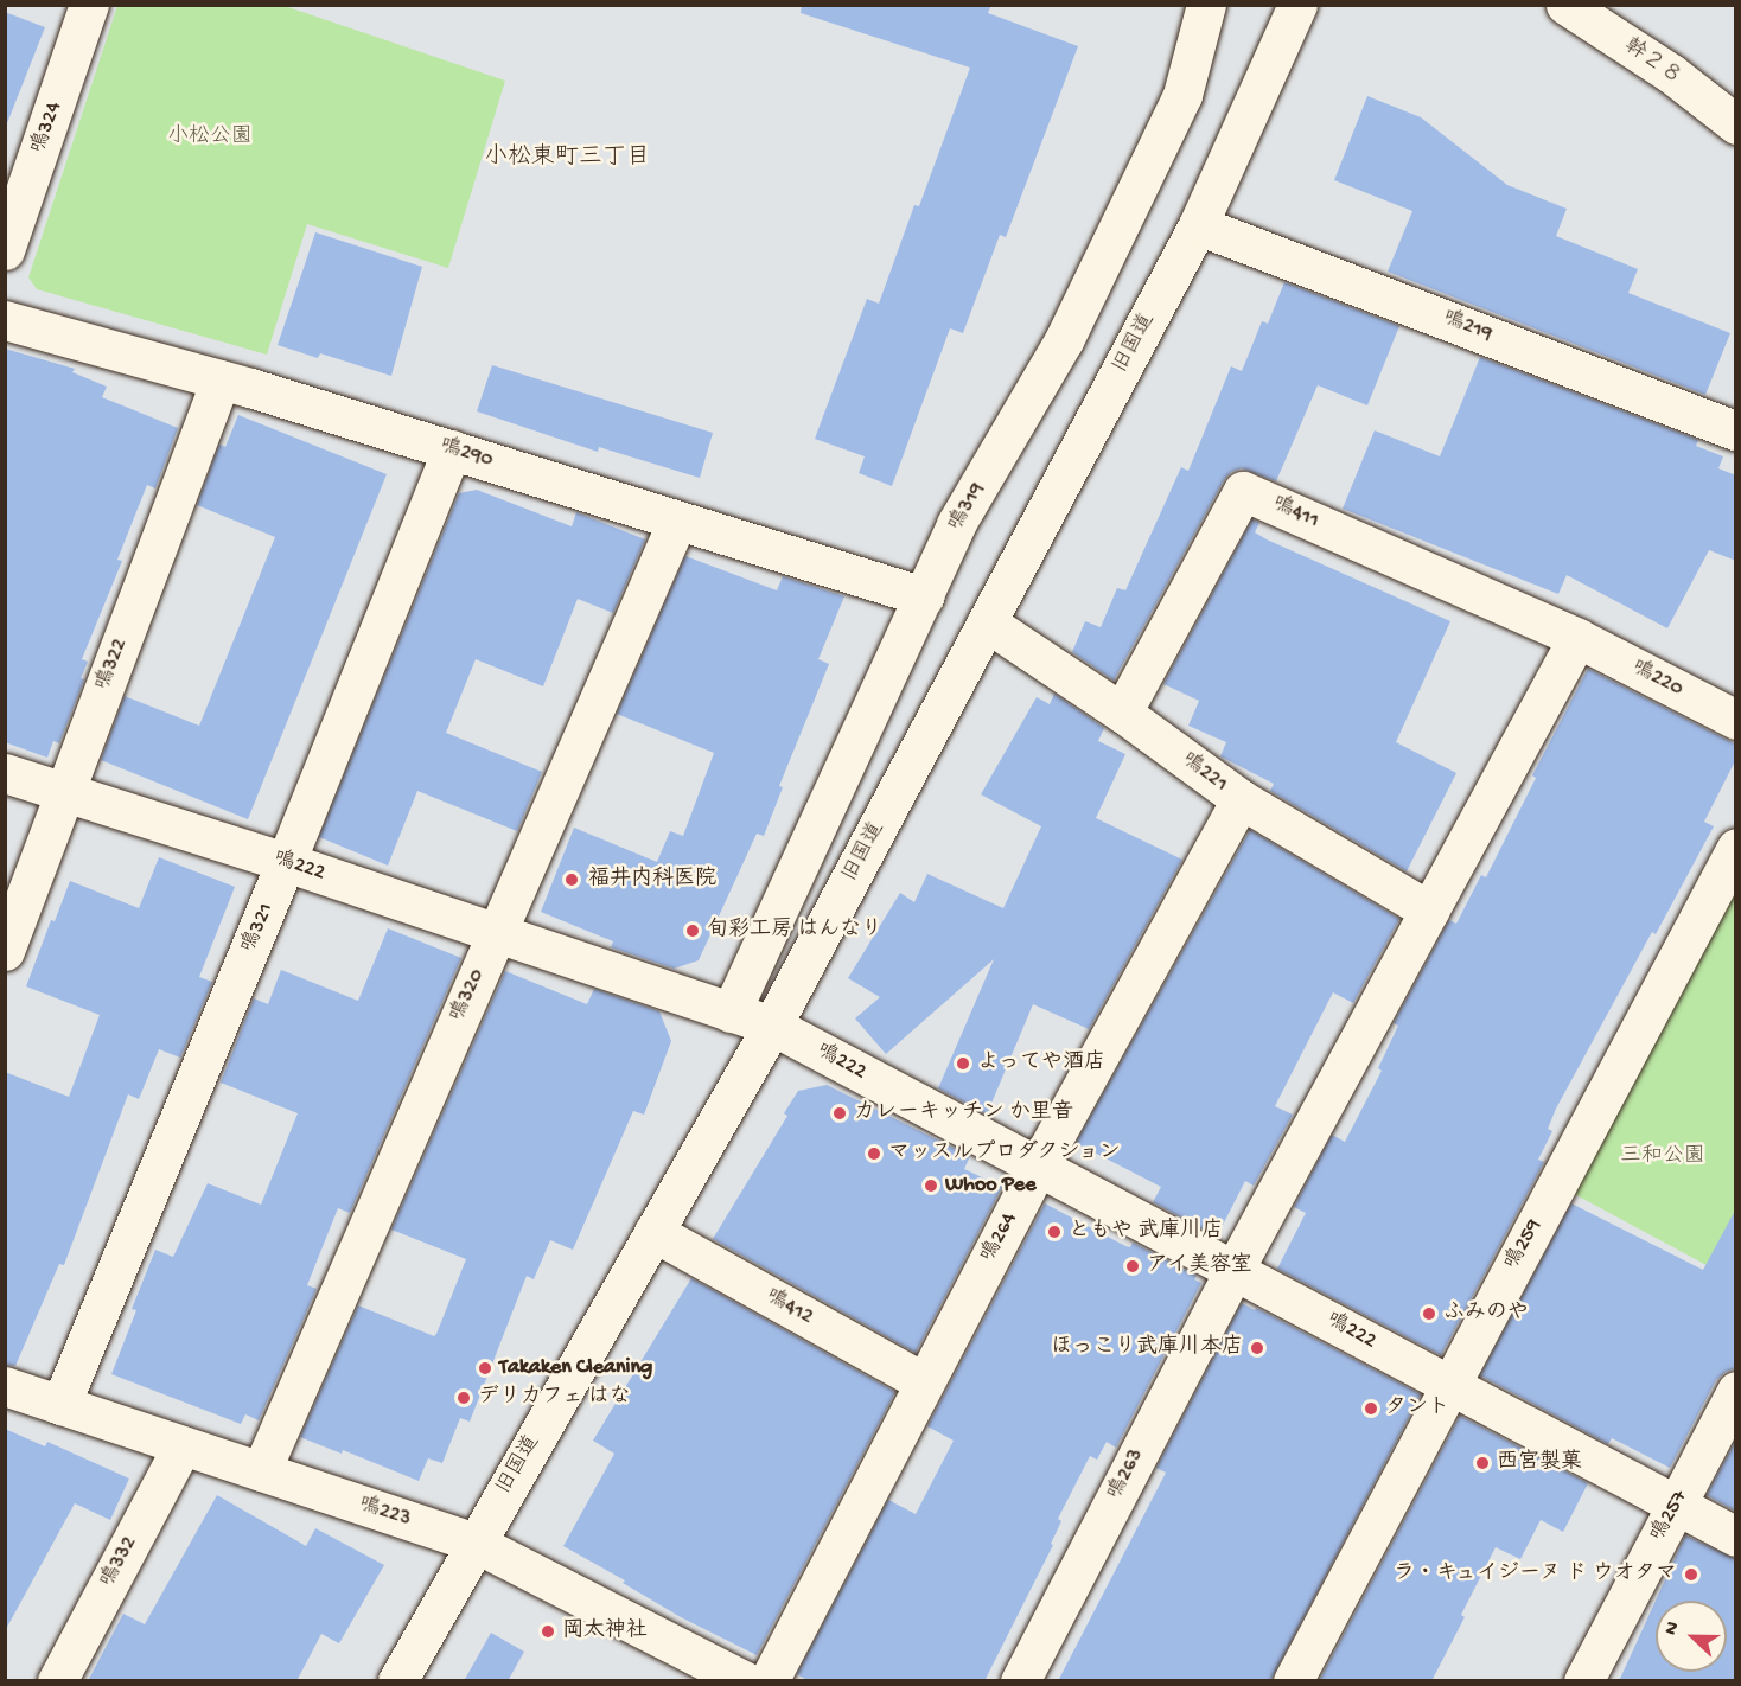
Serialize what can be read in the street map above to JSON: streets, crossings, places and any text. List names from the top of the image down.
{
  "streets": {
    "street": [
      "幹２８",
      "鳴324",
      "鳴219",
      "旧国道",
      "鳴290",
      "鳴319",
      "鳴411",
      "鳴322",
      "鳴220",
      "鳴221",
      "鳴222",
      "鳴321",
      "鳴320",
      "鳴264",
      "鳴259",
      "鳴412",
      "鳴263",
      "鳴223",
      "鳴257",
      "鳴332"
    ]
  },
  "crossings": [
    ["鳴219", "旧国道"],
    ["旧国道", "鳴221"],
    ["旧国道", "鳴222"],
    ["旧国道", "鳴412"],
    ["旧国道", "鳴223"],
    ["鳴290", "鳴319"],
    ["鳴290", "鳴322"],
    ["鳴290", "鳴321"],
    ["鳴290", "鳴320"],
    ["鳴319", "鳴222"],
    ["鳴411", "鳴220"],
    ["鳴411", "鳴221"],
    ["鳴411", "鳴263"],
    ["鳴322", "鳴222"],
    ["鳴220", "鳴263"],
    ["鳴221", "鳴264"],
    ["鳴221", "鳴263"],
    ["鳴222", "鳴321"],
    ["鳴222", "鳴320"],
    ["鳴222", "鳴264"],
    ["鳴222", "鳴259"],
    ["鳴222", "鳴263"],
    ["鳴222", "鳴257"],
    ["鳴321", "鳴223"],
    ["鳴320", "鳴223"],
    ["鳴264", "鳴412"],
    ["鳴223", "鳴332"]
  ],
  "districts": ["小松東町三丁目"],
  "parks": ["小松公園", "三和公園"],
  "places": [
    "福井内科医院",
    "旬彩工房 はんなり",
    "よってや酒店",
    "カレーキッチン か里音",
    "マッスルプロダクション",
    "Whoo Pee",
    "ともや 武庫川店",
    "アイ美容室",
    "ふみのや",
    "ほっこり武庫川本店",
    "Takaken Cleaning",
    "デリカフェ はな",
    "タント",
    "西宮製菓",
    "ラ・キュイジーヌ ド ウオタマ",
    "岡太神社"
  ],
  "north": "left"
}
